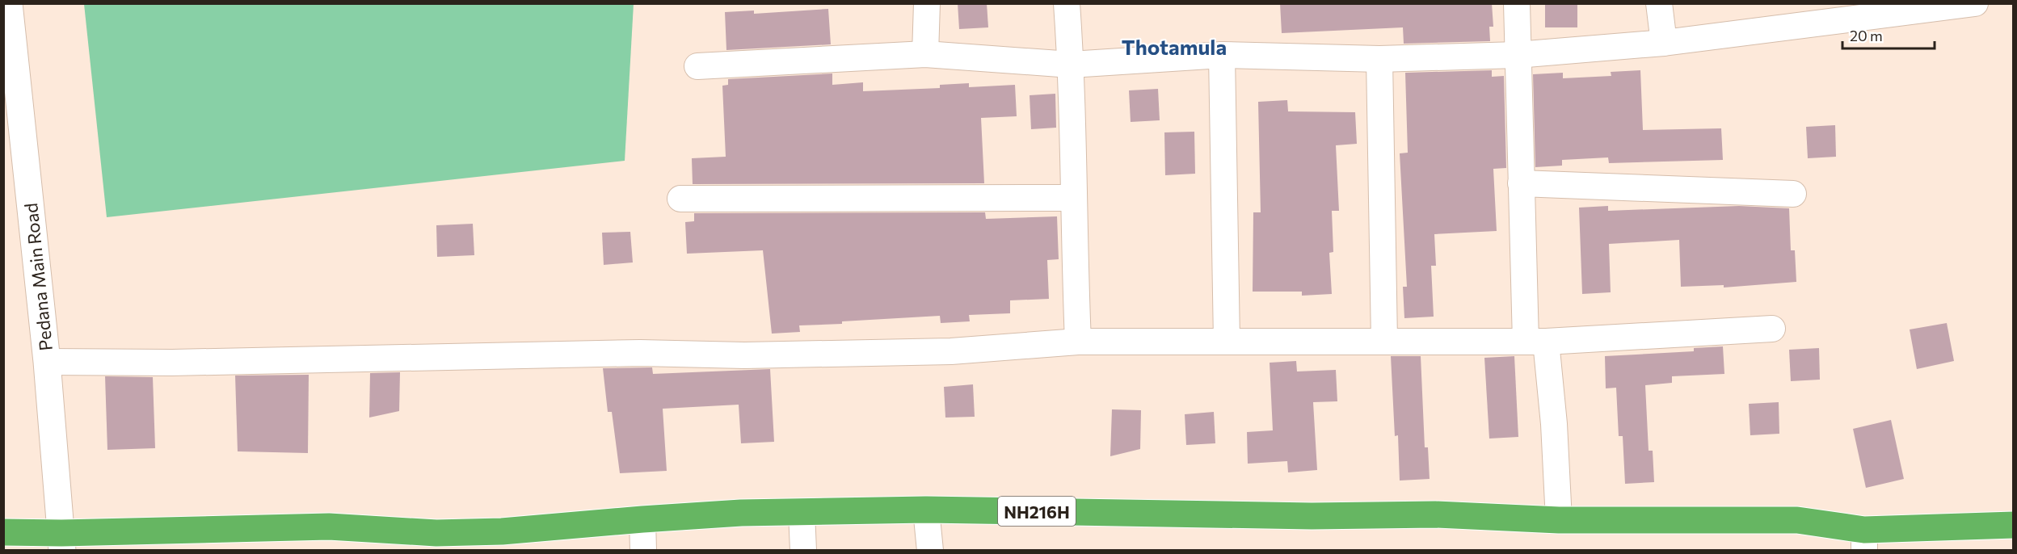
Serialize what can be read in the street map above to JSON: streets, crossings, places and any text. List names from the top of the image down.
{
  "streets": {
    "highway": ["NH216H"],
    "main road": ["Pedana Main Road"]
  },
  "crossings": [
    ["Pedana Main Road", "NH216H"]
  ],
  "districts": ["Thotamula"],
  "scale_bar": "20 m"
}
